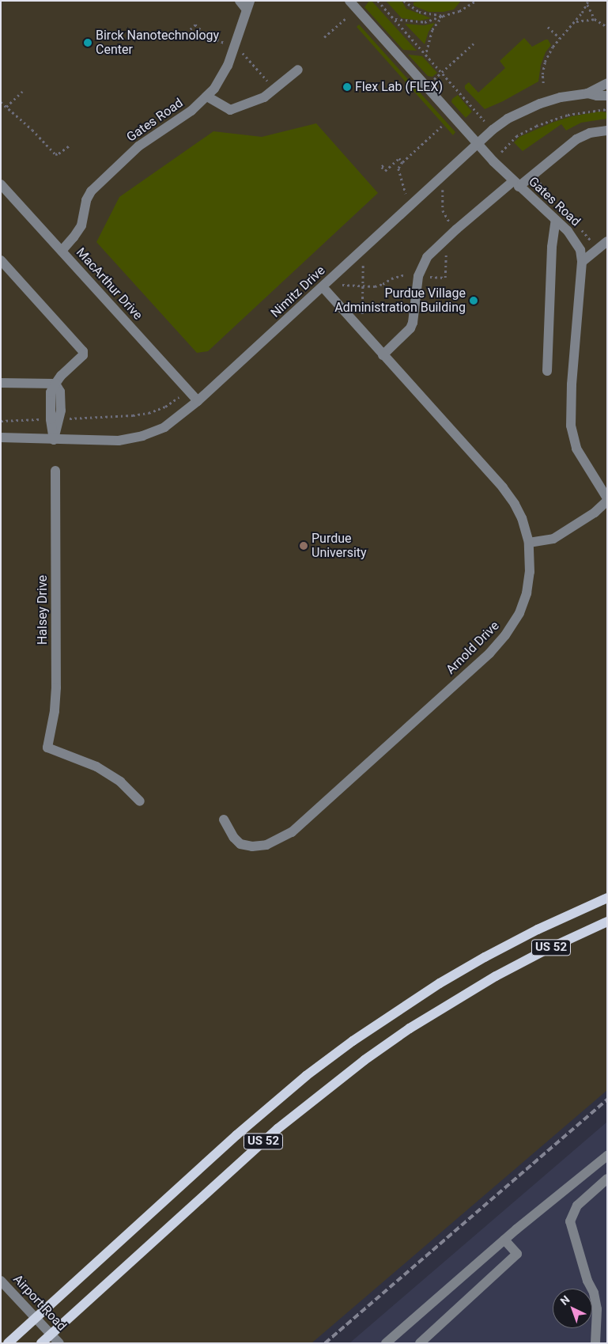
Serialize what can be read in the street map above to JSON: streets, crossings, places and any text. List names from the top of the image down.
{
  "streets": {
    "main road": ["US 52"],
    "street": [
      "Gates Road",
      "MacArthur Drive",
      "Nimitz Drive",
      "Halsey Drive",
      "Arnold Drive",
      "Airport Road"
    ]
  },
  "crossings": [
    ["Gates Road", "MacArthur Drive"],
    ["Gates Road", "Nimitz Drive"],
    ["Gates Road", "Arnold Drive"],
    ["MacArthur Drive", "Nimitz Drive"],
    ["Nimitz Drive", "Arnold Drive"],
    ["US 52", "Airport Road"]
  ],
  "places": [
    "Birck Nanotechnology Center",
    "Flex Lab (FLEX)",
    "Purdue Village Administration Building",
    "Purdue University"
  ],
  "north": "top left"
}
